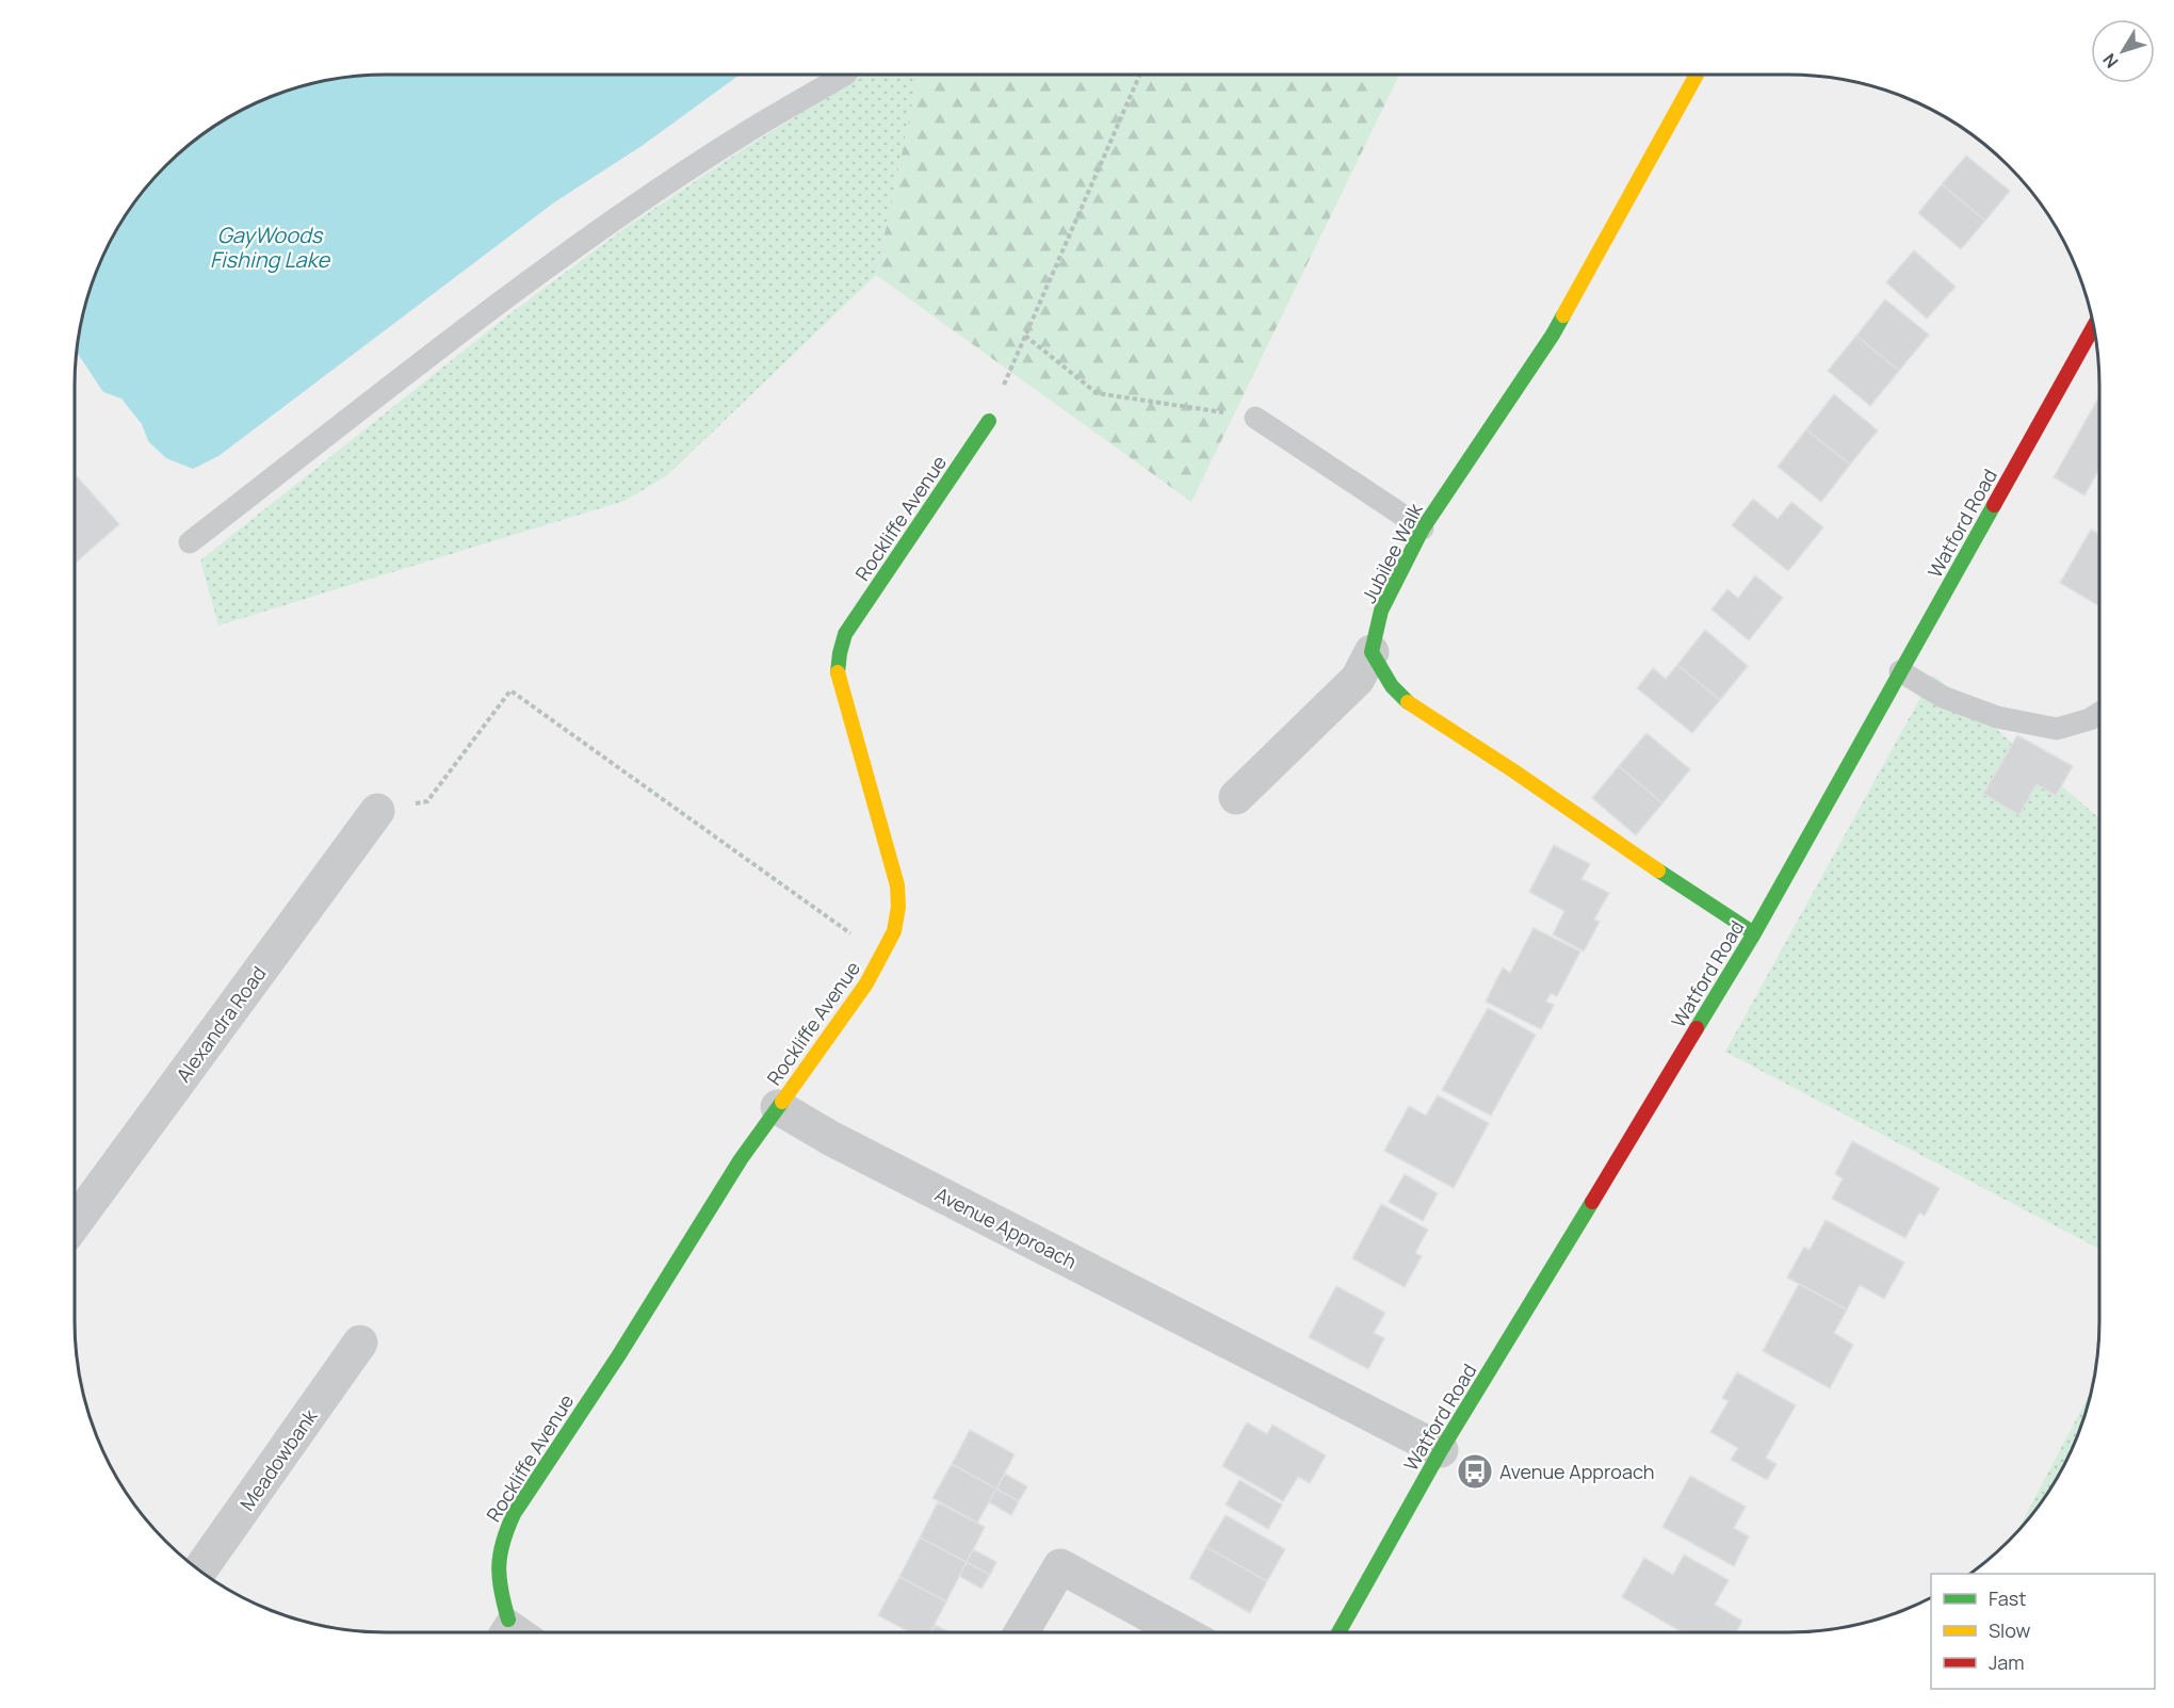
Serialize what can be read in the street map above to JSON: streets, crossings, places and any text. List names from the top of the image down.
{
  "streets": {
    "street": [
      "Rockliffe Avenue",
      "Watford Road",
      "Jubilee Walk",
      "Alexandra Road",
      "Avenue Approach",
      "Meadowbank"
    ]
  },
  "crossings": [
    ["Rockliffe Avenue", "Avenue Approach"],
    ["Watford Road", "Avenue Approach"]
  ],
  "water": ["GayWoods Fishing Lake"],
  "places": {
    "bus stop": ["Avenue Approach"]
  },
  "legend": ["Fast", "Slow", "Jam"],
  "north": "bottom left"
}
